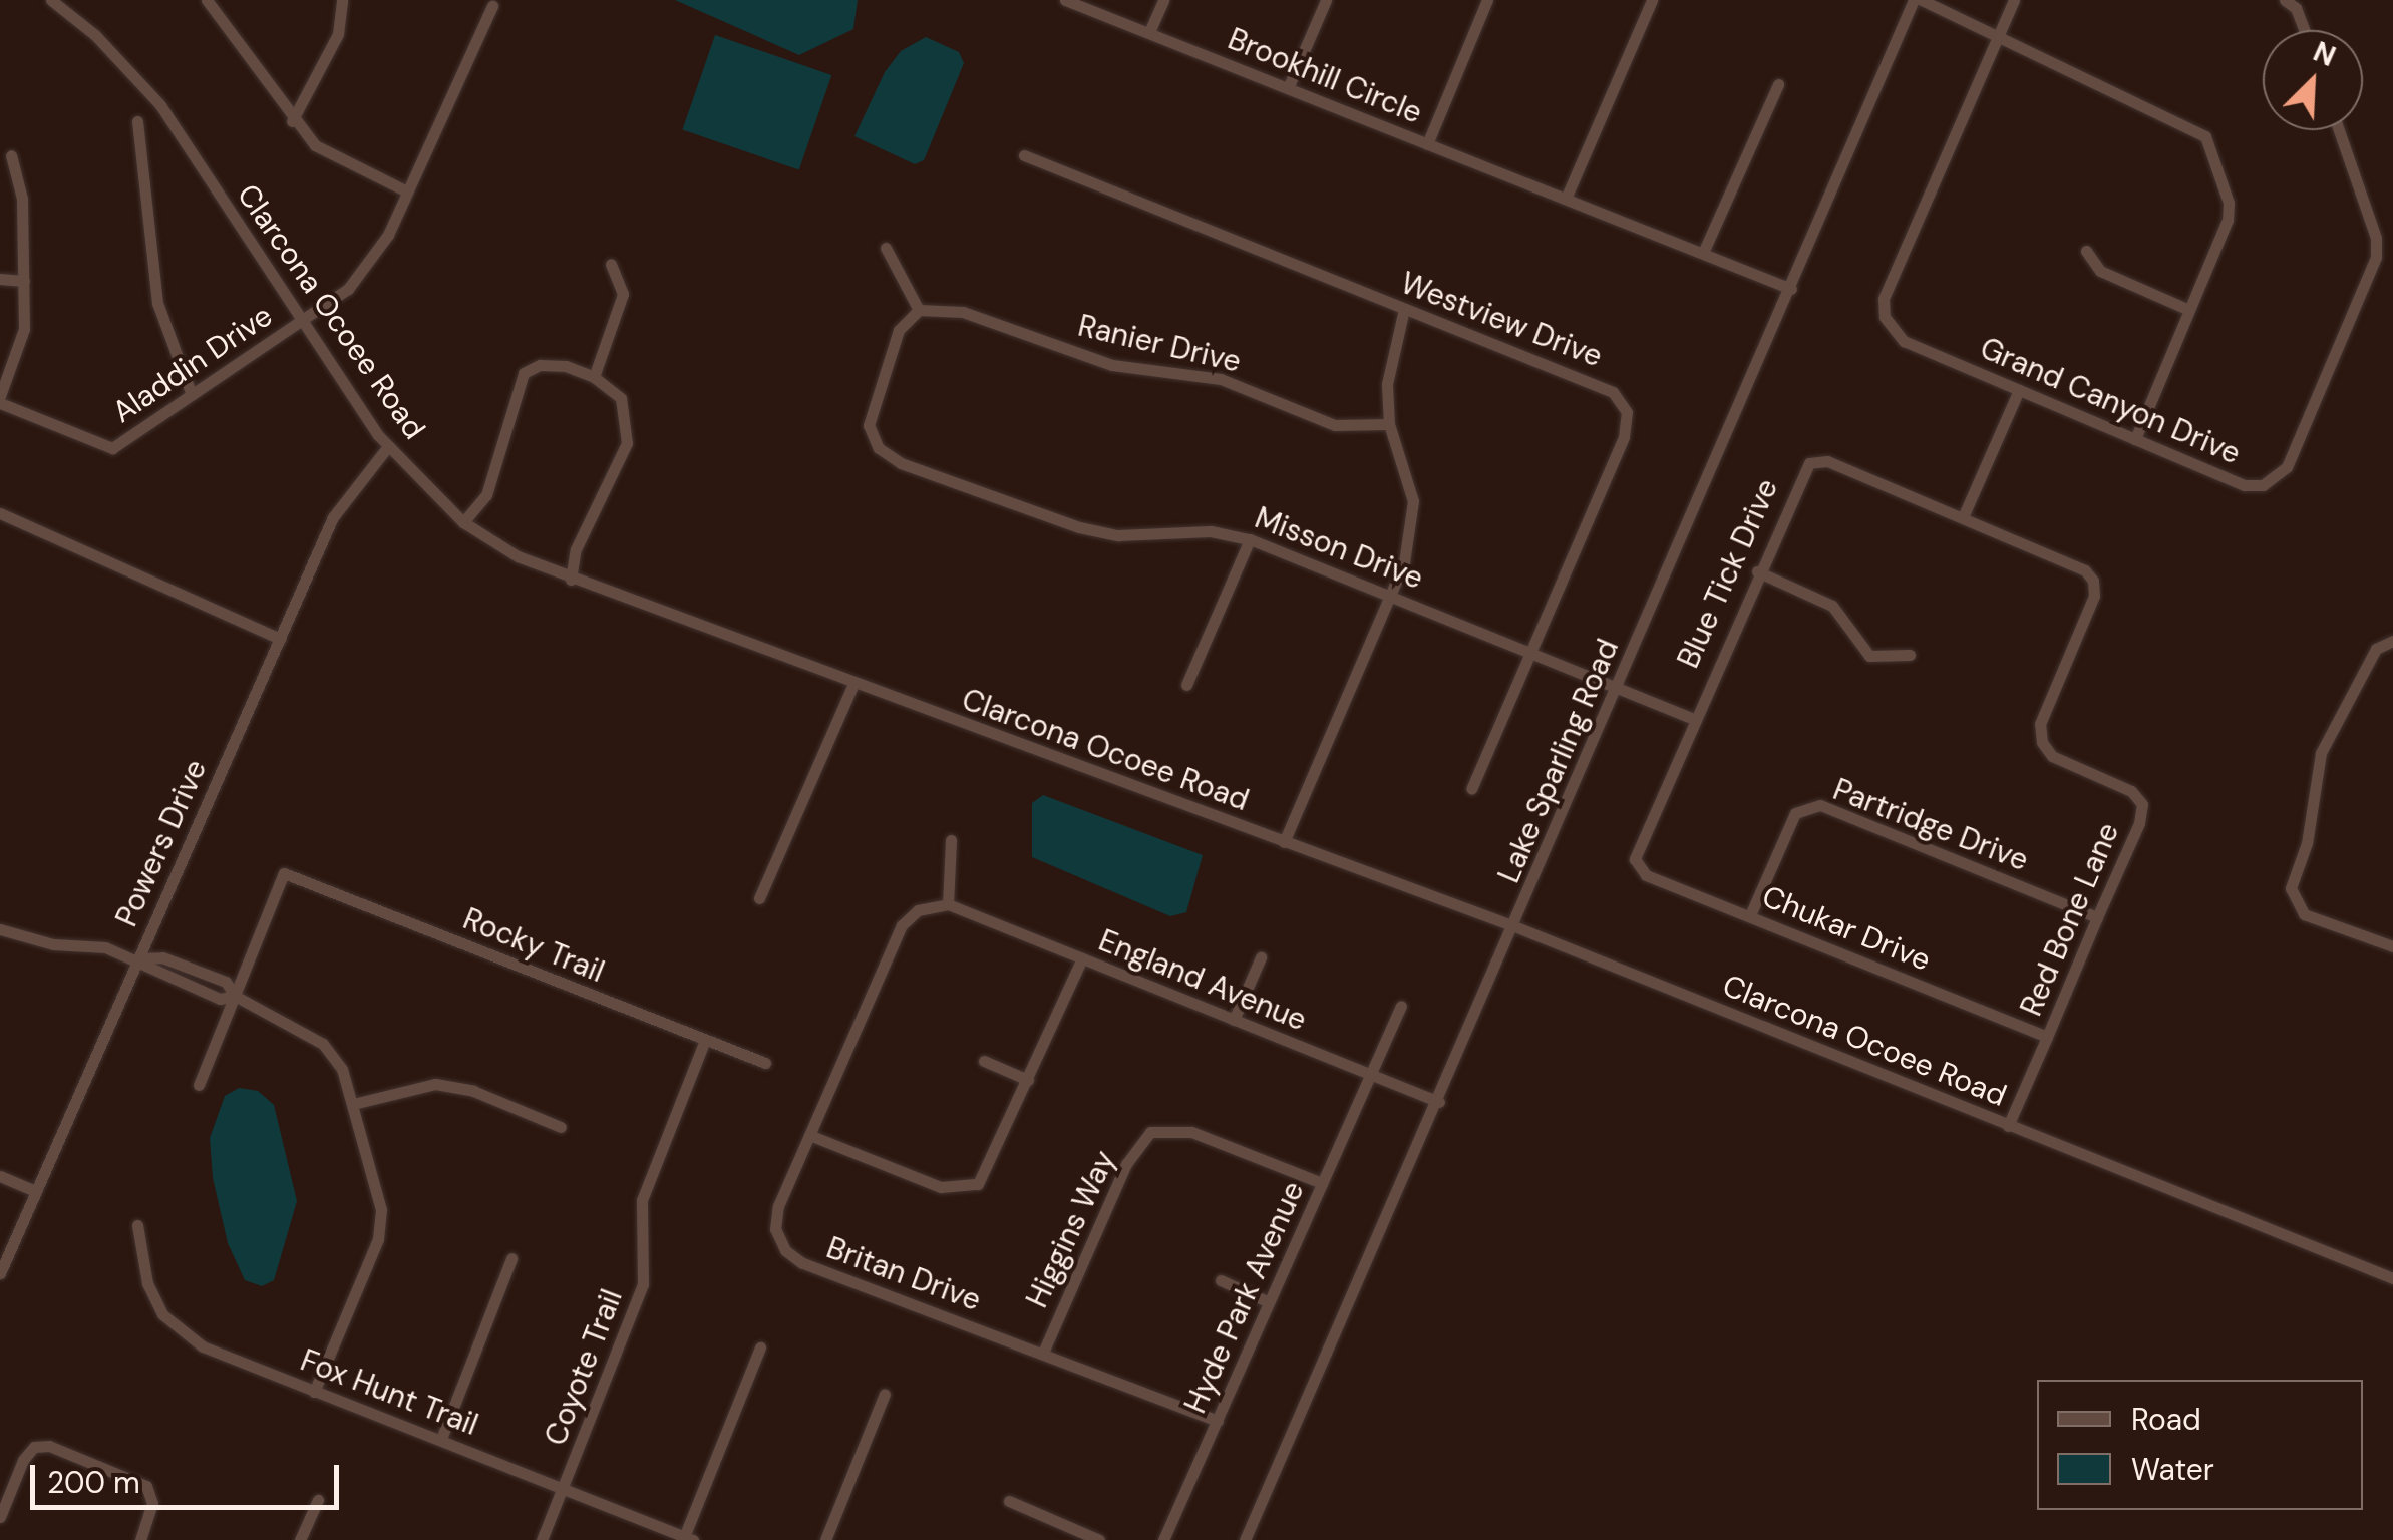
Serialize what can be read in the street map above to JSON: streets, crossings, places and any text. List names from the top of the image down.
{
  "streets": {
    "street": [
      "Brookhill Circle",
      "Clarcona Ocoee Road",
      "Westview Drive",
      "Ranier Drive",
      "Aladdin Drive",
      "Grand Canyon Drive",
      "Misson Drive",
      "Blue Tick Drive",
      "Lake Sparling Road",
      "Partridge Drive",
      "Powers Drive",
      "Red Bone Lane",
      "Chukar Drive",
      "Rocky Trail",
      "England Avenue",
      "Higgins Way",
      "Britan Drive",
      "Hyde Park Avenue",
      "Coyote Trail",
      "Fox Hunt Trail"
    ]
  },
  "crossings": [
    ["Brookhill Circle", "Lake Sparling Road"],
    ["Clarcona Ocoee Road", "Aladdin Drive"],
    ["Clarcona Ocoee Road", "Lake Sparling Road"],
    ["Clarcona Ocoee Road", "Powers Drive"],
    ["Clarcona Ocoee Road", "Red Bone Lane"],
    ["Westview Drive", "Misson Drive"],
    ["Ranier Drive", "Misson Drive"],
    ["Misson Drive", "Blue Tick Drive"],
    ["Misson Drive", "Lake Sparling Road"],
    ["Blue Tick Drive", "Red Bone Lane"],
    ["Blue Tick Drive", "Chukar Drive"],
    ["Lake Sparling Road", "England Avenue"],
    ["Partridge Drive", "Red Bone Lane"],
    ["Partridge Drive", "Chukar Drive"],
    ["Red Bone Lane", "Chukar Drive"],
    ["Rocky Trail", "Coyote Trail"],
    ["England Avenue", "Britan Drive"],
    ["England Avenue", "Hyde Park Avenue"],
    ["Higgins Way", "Britan Drive"],
    ["Higgins Way", "Hyde Park Avenue"],
    ["Britan Drive", "Hyde Park Avenue"],
    ["Coyote Trail", "Fox Hunt Trail"]
  ],
  "legend": ["Road", "Water"],
  "scale_bar": "200 m",
  "north": "top right"
}
